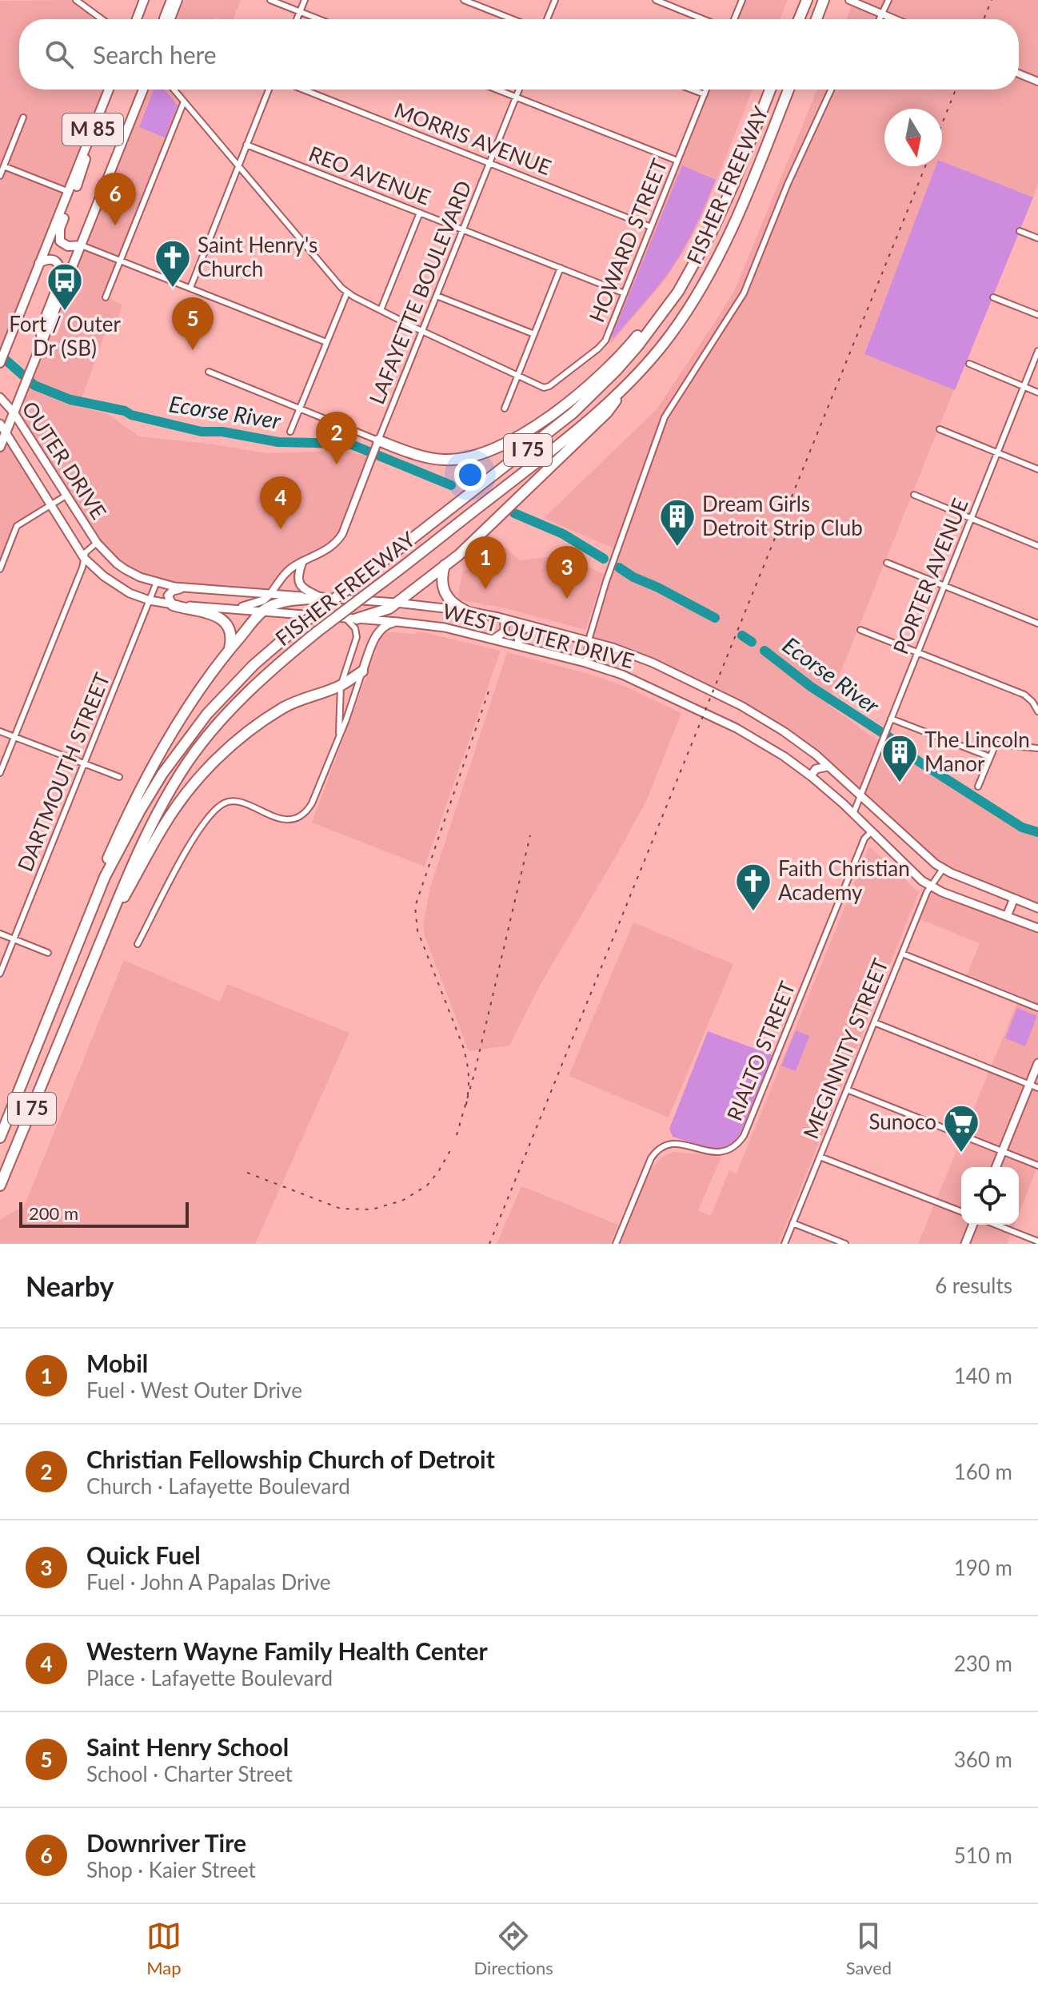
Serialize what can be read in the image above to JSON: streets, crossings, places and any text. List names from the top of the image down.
{
  "streets": {
    "highway": ["FISHER FREEWAY", "I 75"],
    "main road": ["M 85", "OUTER DRIVE", "WEST OUTER DRIVE"],
    "street": [
      "MORRIS AVENUE",
      "REO AVENUE",
      "HOWARD STREET",
      "LAFAYETTE BOULEVARD",
      "PORTER AVENUE",
      "DARTMOUTH STREET",
      "MEGINNITY STREET",
      "RIALTO STREET"
    ]
  },
  "crossings": [
    ["M 85", "OUTER DRIVE"],
    ["M 85", "WEST OUTER DRIVE"],
    ["MORRIS AVENUE", "HOWARD STREET"],
    ["MORRIS AVENUE", "LAFAYETTE BOULEVARD"],
    ["REO AVENUE", "HOWARD STREET"],
    ["REO AVENUE", "LAFAYETTE BOULEVARD"],
    ["LAFAYETTE BOULEVARD", "WEST OUTER DRIVE"],
    ["OUTER DRIVE", "WEST OUTER DRIVE"],
    ["PORTER AVENUE", "WEST OUTER DRIVE"],
    ["WEST OUTER DRIVE", "DARTMOUTH STREET"],
    ["WEST OUTER DRIVE", "MEGINNITY STREET"],
    ["WEST OUTER DRIVE", "RIALTO STREET"]
  ],
  "water": ["Ecorse River"],
  "places": {
    "church": ["Saint Henry's Church", "Faith Christian Academy"],
    "bus stop": ["Fort / Outer Dr (SB)"],
    "building": ["Dream Girls Detroit Strip Club", "The Lincoln Manor"],
    "supermarket": ["Sunoco"]
  },
  "scale_bar": "200 m",
  "north": "bottom",
  "page": {
    "search": "Search here",
    "pins": [
      "6",
      "5",
      "2",
      "4",
      "1",
      "3"
    ],
    "scale": "200 m",
    "heading": ["Nearby", "6 results"],
    "list": [
      {
        "mark": "1",
        "name": "Mobil",
        "note": "Fuel · West Outer Drive",
        "value": "140 m"
      },
      {
        "mark": "2",
        "name": "Christian Fellowship Church of Detroit",
        "note": "Church · Lafayette Boulevard",
        "value": "160 m"
      },
      {
        "mark": "3",
        "name": "Quick Fuel",
        "note": "Fuel · John A Papalas Drive",
        "value": "190 m"
      },
      {
        "mark": "4",
        "name": "Western Wayne Family Health Center",
        "note": "Place · Lafayette Boulevard",
        "value": "230 m"
      },
      {
        "mark": "5",
        "name": "Saint Henry School",
        "note": "School · Charter Street",
        "value": "360 m"
      },
      {
        "mark": "6",
        "name": "Downriver Tire",
        "note": "Shop · Kaier Street",
        "value": "510 m"
      }
    ],
    "nav": ["Map", "Directions", "Saved"]
  }
}
